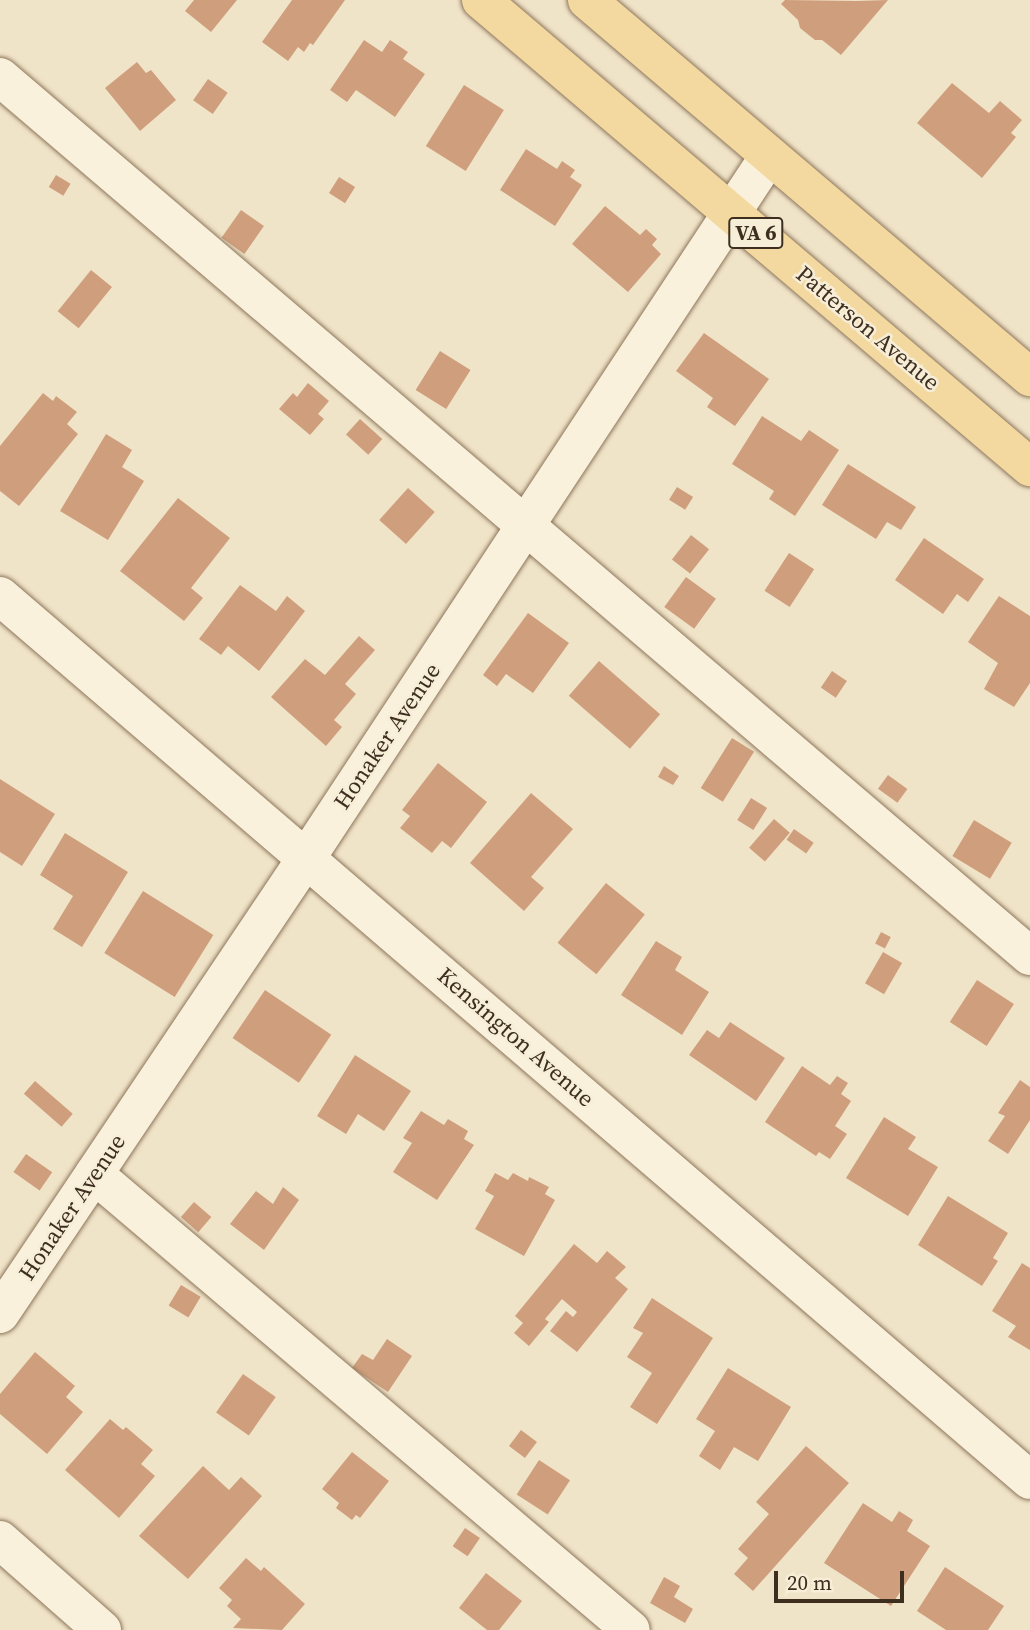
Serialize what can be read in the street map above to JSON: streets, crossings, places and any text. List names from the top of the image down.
{
  "streets": {
    "main road": ["VA 6", "Patterson Avenue"],
    "street": ["Honaker Avenue", "Kensington Avenue"]
  },
  "crossings": [
    ["Patterson Avenue", "Honaker Avenue"],
    ["Honaker Avenue", "Kensington Avenue"]
  ],
  "scale_bar": "20 m"
}
